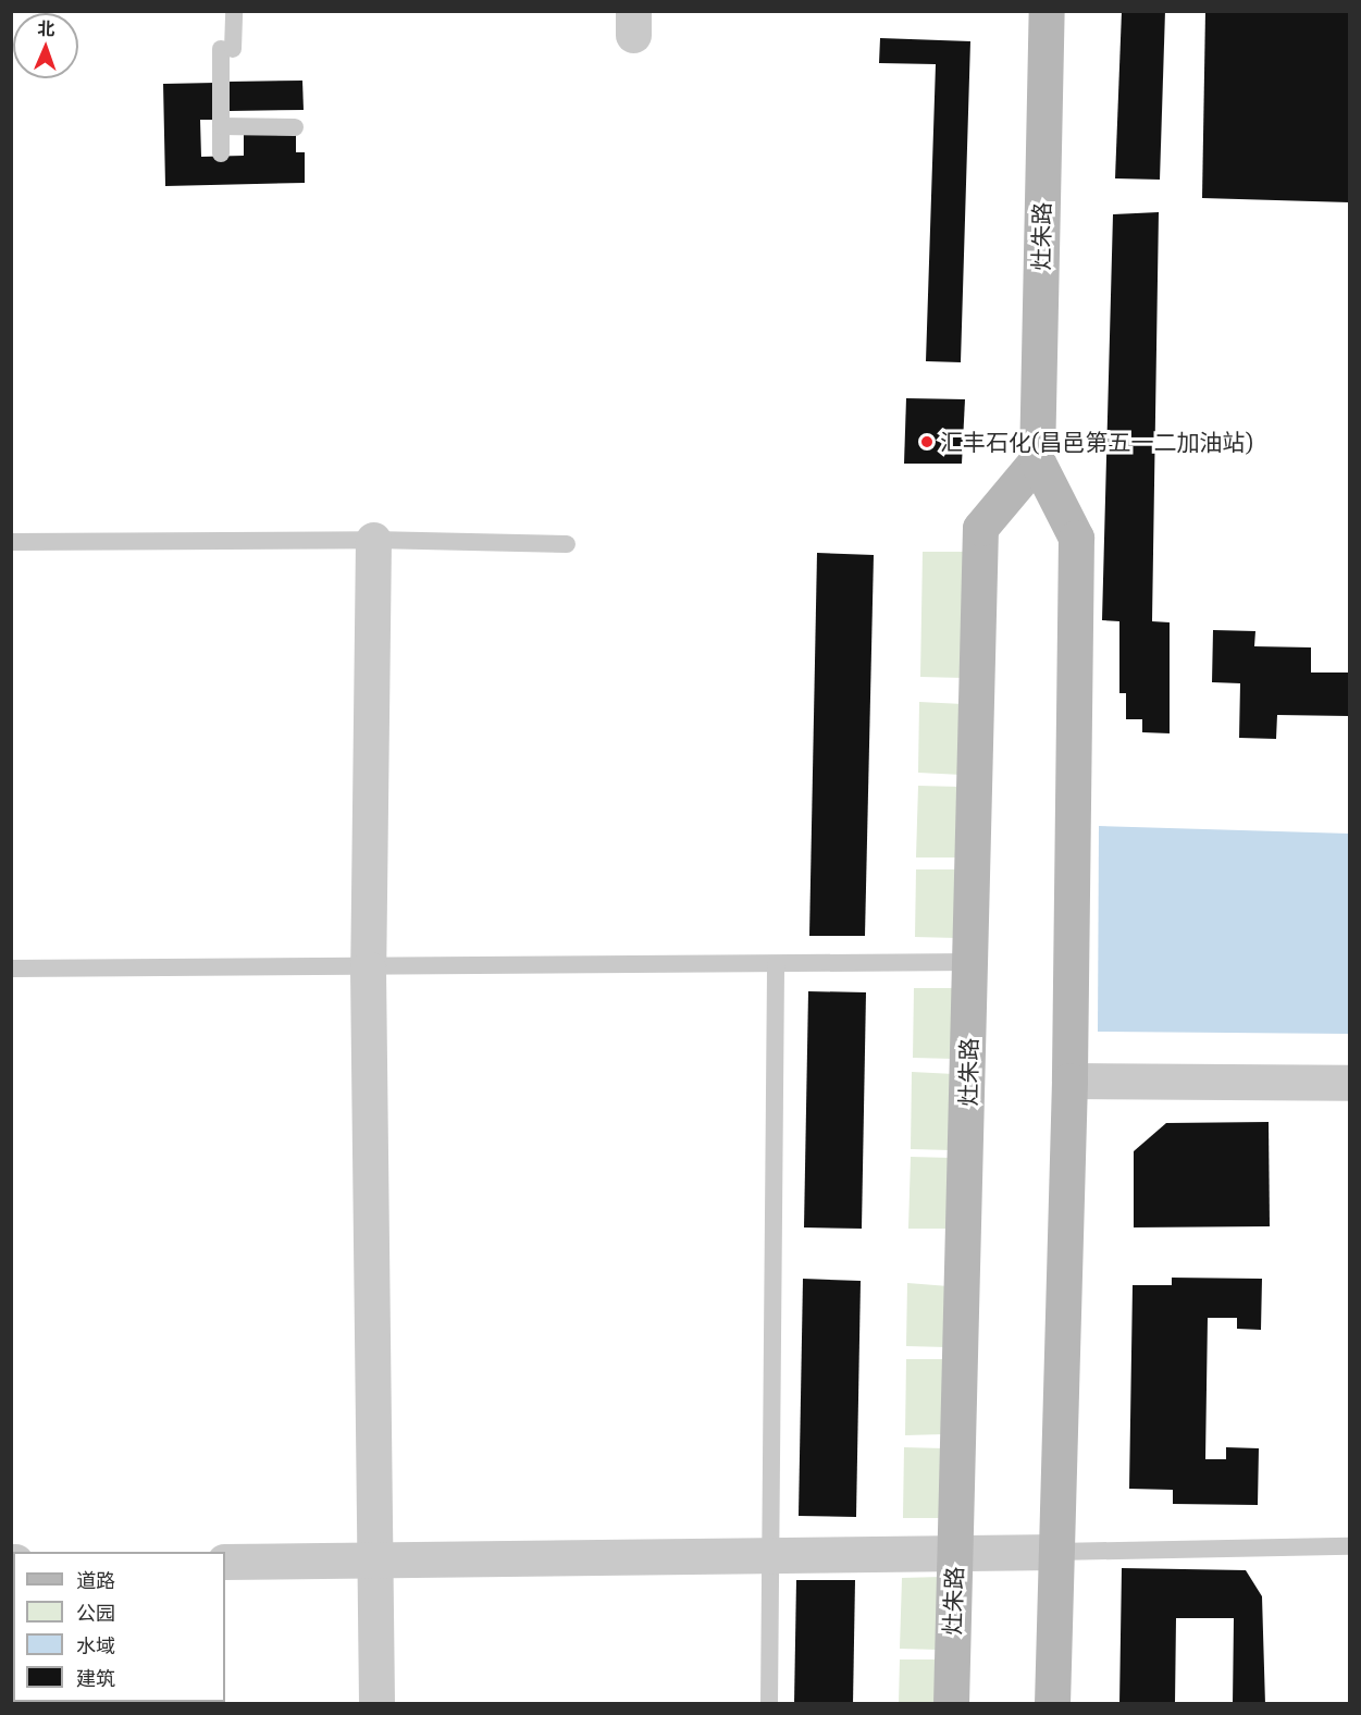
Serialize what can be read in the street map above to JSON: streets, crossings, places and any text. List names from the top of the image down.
{
  "streets": {
    "main road": ["灶朱路"]
  },
  "places": ["汇丰石化(昌邑第五一二加油站)"],
  "legend": [
    "道路",
    "公园",
    "水域",
    "建筑"
  ],
  "north": "top"
}
